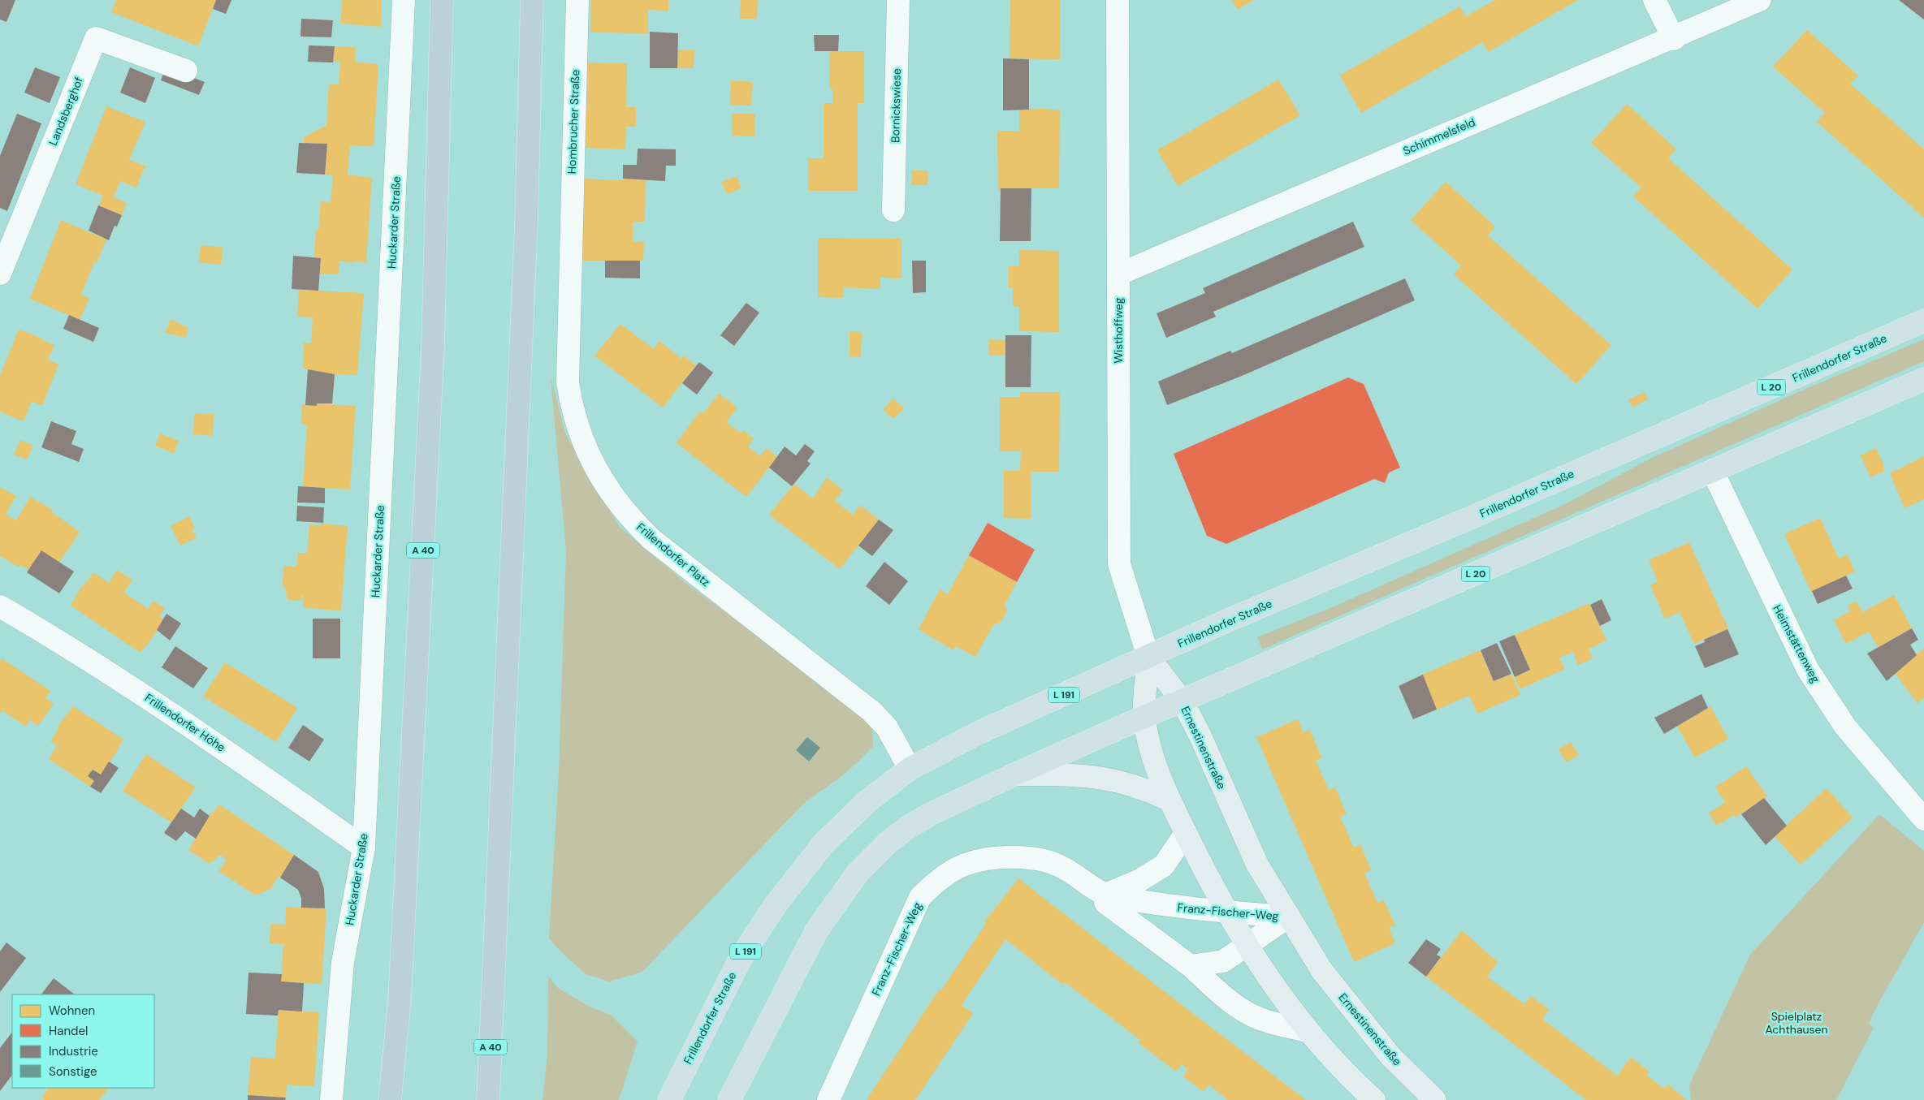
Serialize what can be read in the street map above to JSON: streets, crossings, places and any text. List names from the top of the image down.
{
  "streets": {
    "highway": ["A 40"],
    "main road": [
      "Frillendorfer Straße",
      "L 20",
      "L 191",
      "Ernestinenstraße"
    ],
    "street": [
      "Bornickswiese",
      "Landsberghof",
      "Hombrucher Straße",
      "Schimmelsfeld",
      "Huckarder Straße",
      "Wisthoffweg",
      "Frillendorfer Platz",
      "Heimstättenweg",
      "Frillendorfer Höhe",
      "Franz-Fischer-Weg"
    ]
  },
  "crossings": [
    ["Hombrucher Straße", "Frillendorfer Platz"],
    ["Schimmelsfeld", "Wisthoffweg"],
    ["Huckarder Straße", "Frillendorfer Höhe"],
    ["Wisthoffweg", "Frillendorfer Straße"],
    ["Wisthoffweg", "Ernestinenstraße"],
    ["Frillendorfer Straße", "Frillendorfer Platz"],
    ["Frillendorfer Straße", "Ernestinenstraße"],
    ["L 20", "Heimstättenweg"],
    ["L 20", "Ernestinenstraße"],
    ["Ernestinenstraße", "Franz-Fischer-Weg"]
  ],
  "parks": ["Spielplatz Achthausen"],
  "legend": [
    "Wohnen",
    "Handel",
    "Industrie",
    "Sonstige"
  ]
}
